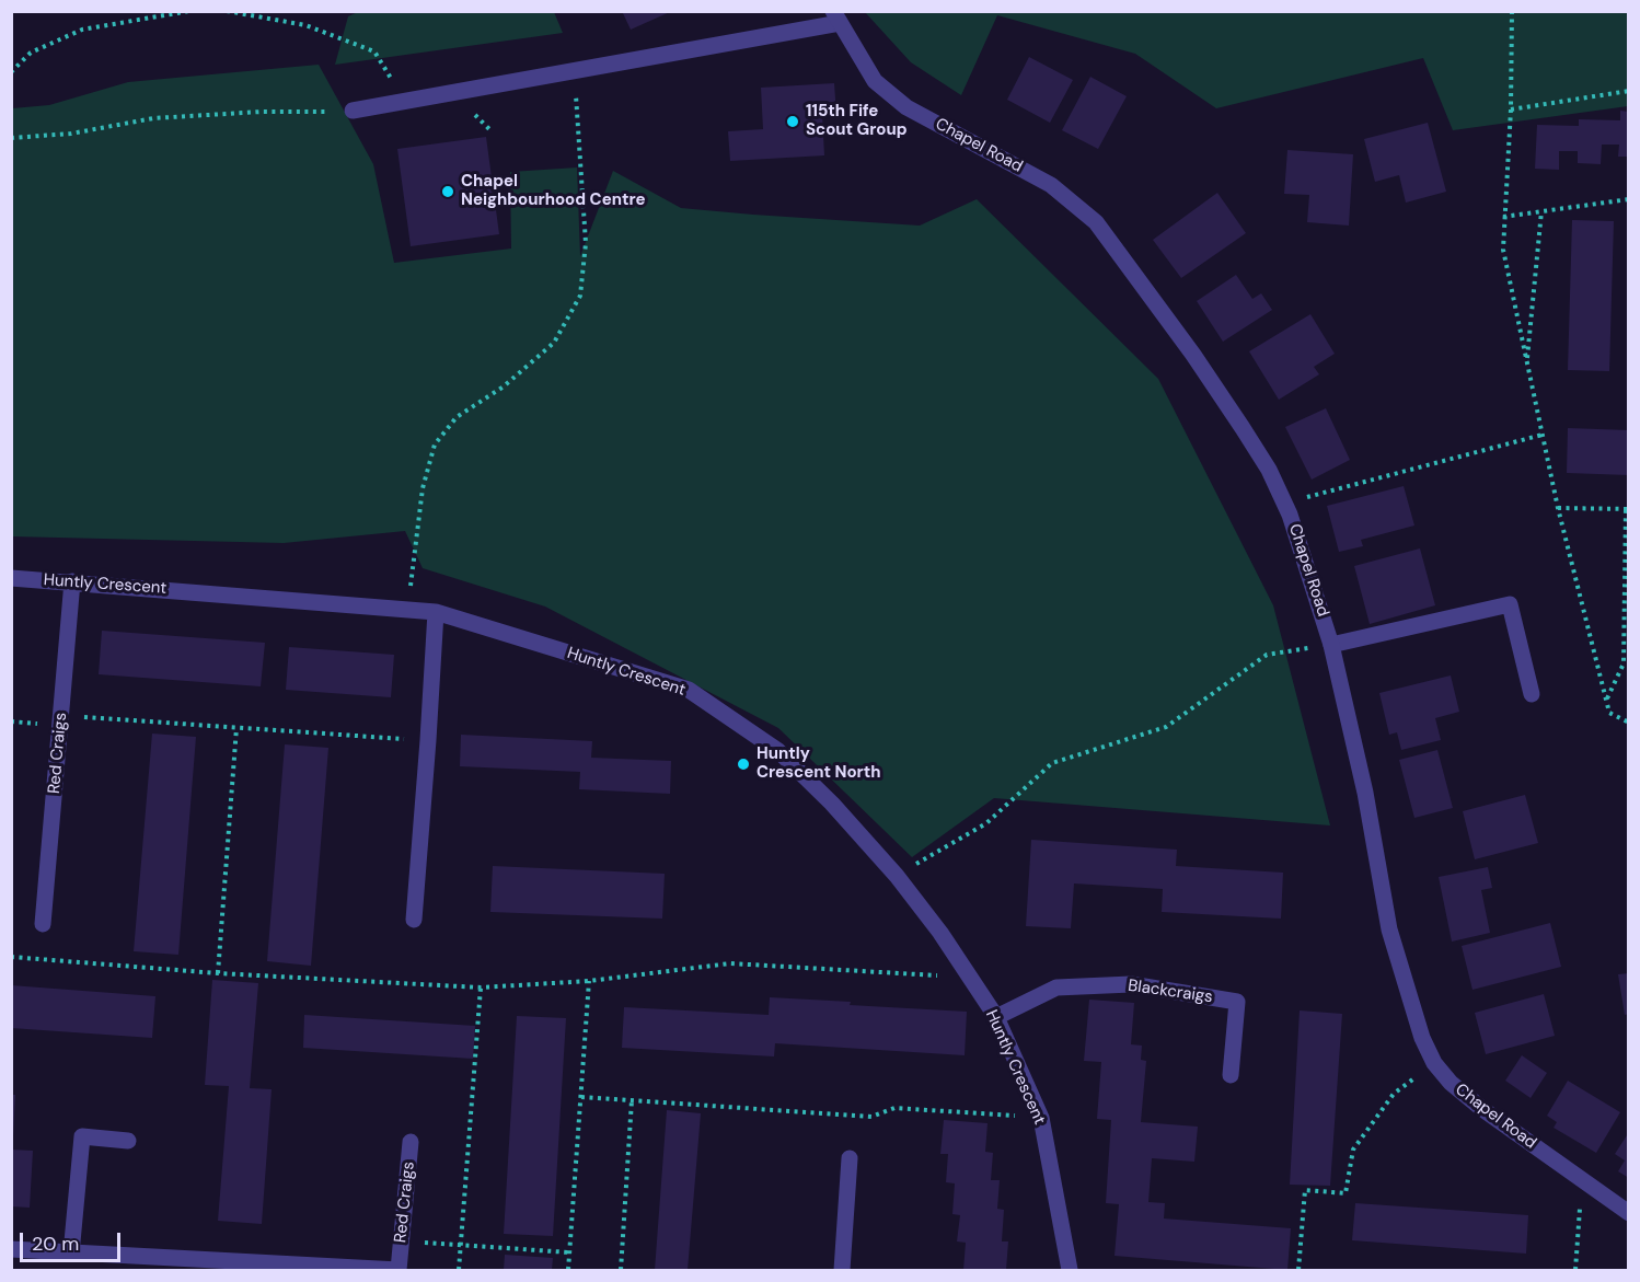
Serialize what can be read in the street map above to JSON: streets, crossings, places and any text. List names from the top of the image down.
{
  "streets": {
    "street": [
      "Chapel Road",
      "Huntly Crescent",
      "Red Craigs",
      "Blackcraigs"
    ]
  },
  "crossings": [
    ["Huntly Crescent", "Red Craigs"],
    ["Huntly Crescent", "Blackcraigs"]
  ],
  "places": ["115th Fife Scout Group", "Chapel Neighbourhood Centre", "Huntly Crescent North"],
  "scale_bar": "20 m"
}
